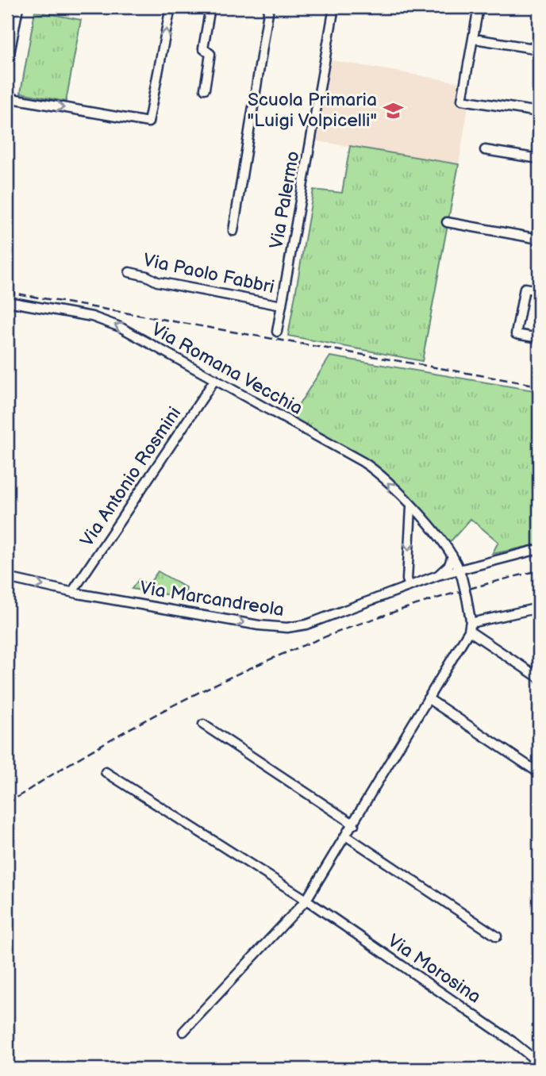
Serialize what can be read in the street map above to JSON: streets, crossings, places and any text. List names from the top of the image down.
{
  "streets": {
    "street": [
      "Via Palermo",
      "Via Paolo Fabbri",
      "Via Romana Vecchia",
      "Via Antonio Rosmini",
      "Via Marcandreola",
      "Via Morosina"
    ]
  },
  "crossings": [
    ["Via Palermo", "Via Paolo Fabbri"],
    ["Via Romana Vecchia", "Via Antonio Rosmini"],
    ["Via Romana Vecchia", "Via Marcandreola"],
    ["Via Antonio Rosmini", "Via Marcandreola"]
  ],
  "one_way": ["Via Romana Vecchia", "Via Marcandreola"],
  "places": {
    "school or university": ["Scuola Primaria \"Luigi Volpicelli\""]
  }
}
